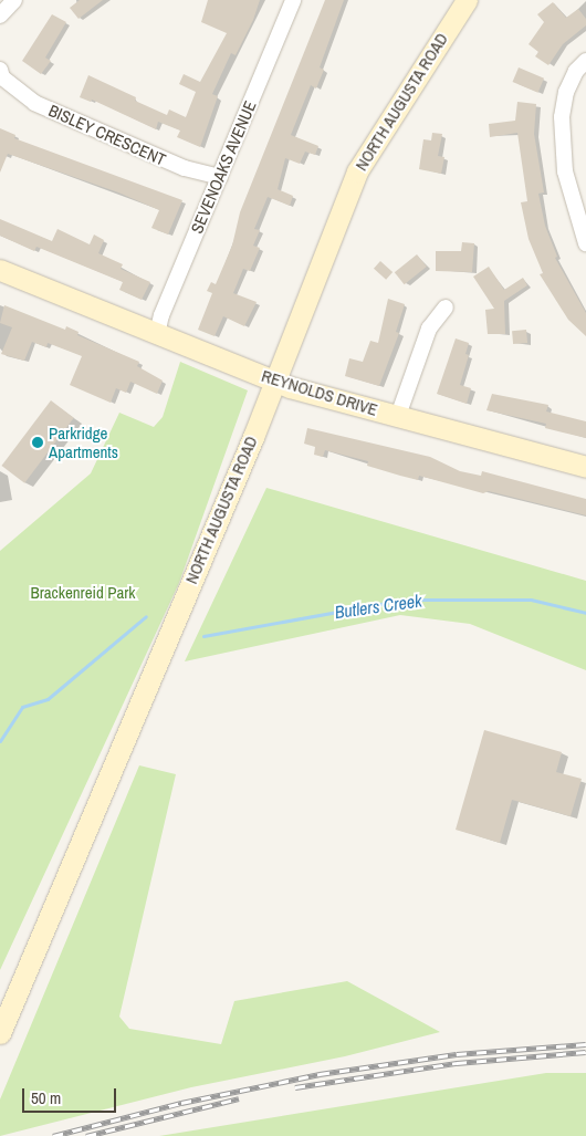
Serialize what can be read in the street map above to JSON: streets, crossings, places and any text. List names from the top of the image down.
{
  "streets": {
    "main road": ["NORTH AUGUSTA ROAD", "REYNOLDS DRIVE"],
    "street": ["BISLEY CRESCENT", "SEVENOAKS AVENUE"]
  },
  "crossings": [
    ["NORTH AUGUSTA ROAD", "REYNOLDS DRIVE"],
    ["BISLEY CRESCENT", "SEVENOAKS AVENUE"],
    ["SEVENOAKS AVENUE", "REYNOLDS DRIVE"]
  ],
  "water": ["Butlers Creek"],
  "parks": ["Brackenreid Park"],
  "places": ["Parkridge Apartments"],
  "scale_bar": "50 m"
}
